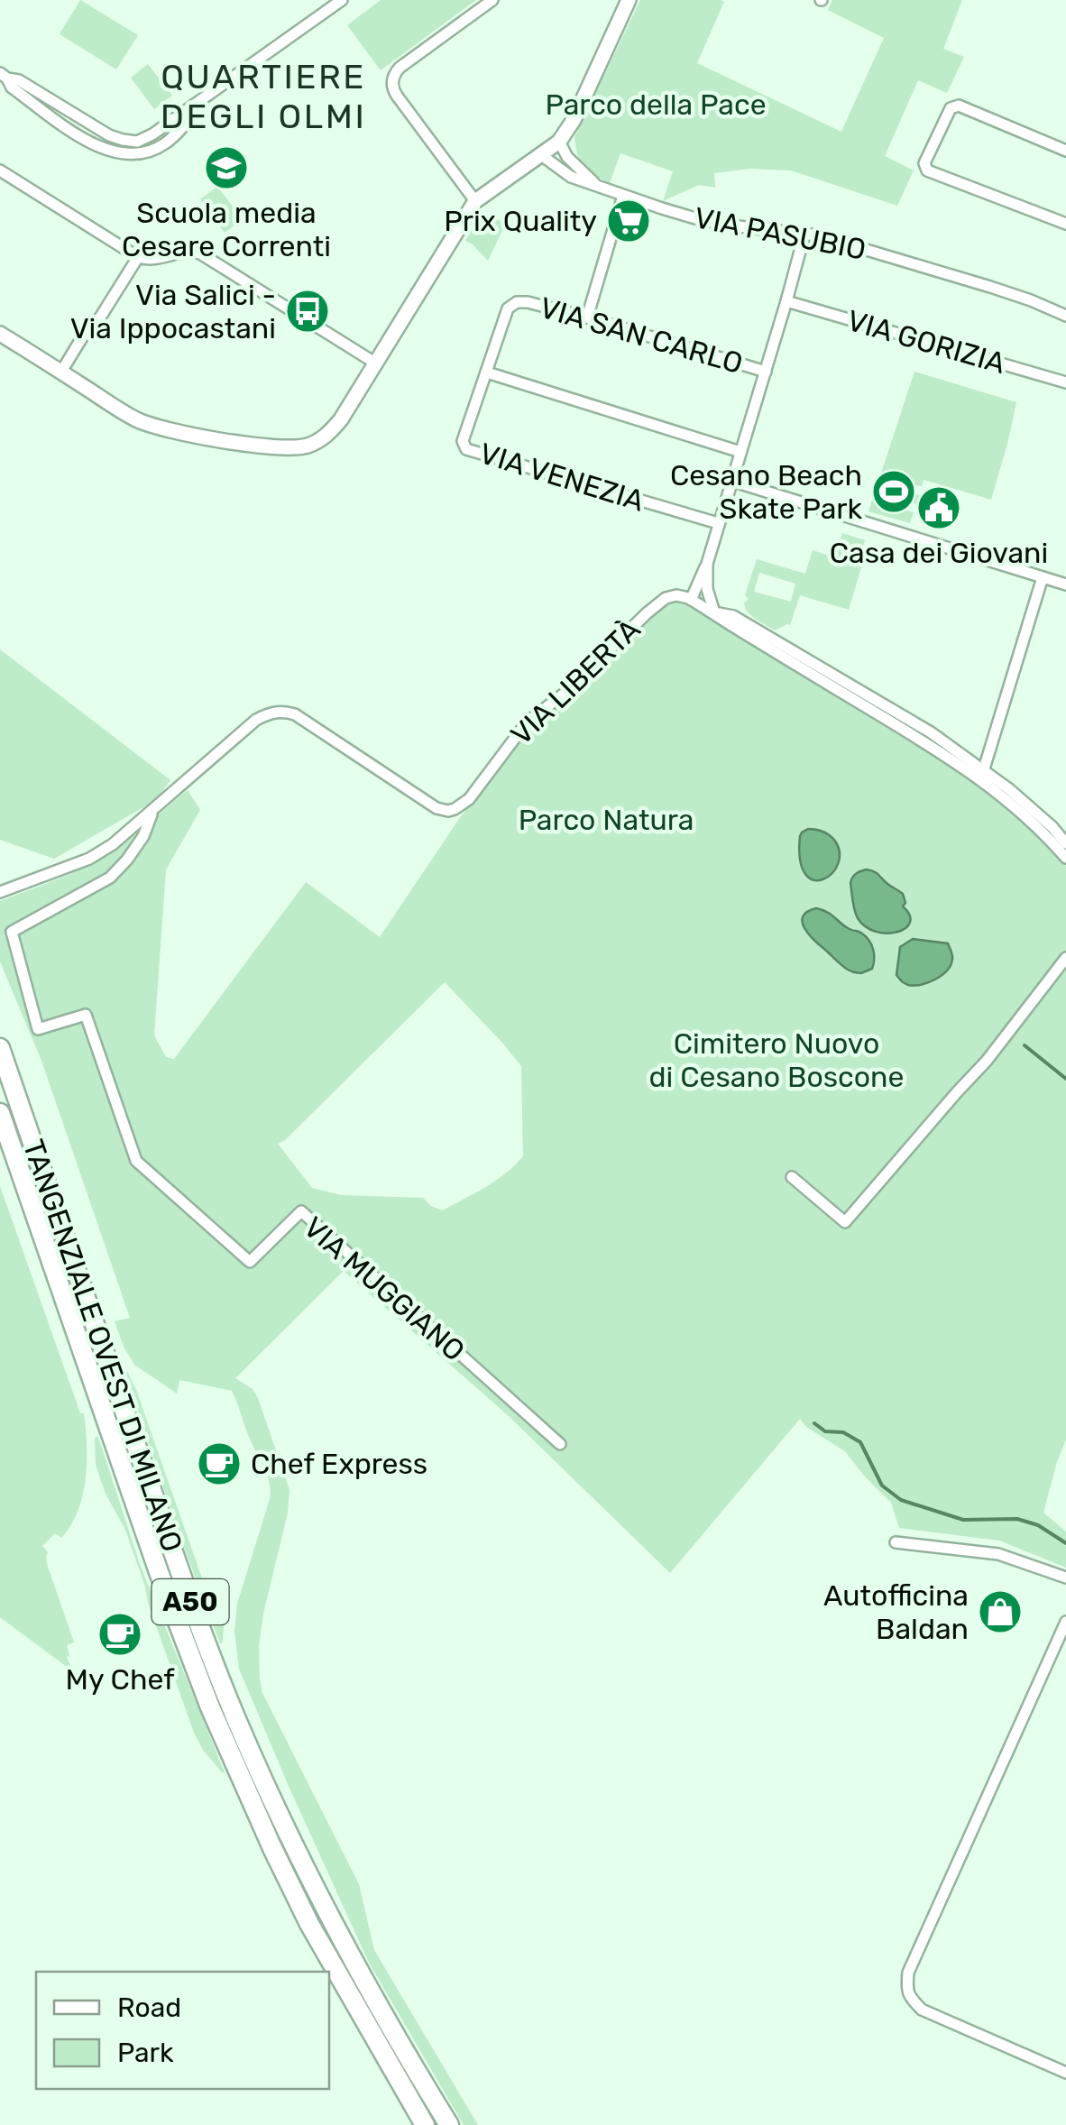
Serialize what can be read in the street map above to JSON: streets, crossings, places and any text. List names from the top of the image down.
{
  "streets": {
    "highway": ["TANGENZIALE OVEST DI MILANO", "A50"],
    "street": [
      "VIA PASUBIO",
      "VIA SAN CARLO",
      "VIA GORIZIA",
      "VIA VENEZIA",
      "VIA LIBERTÀ",
      "VIA MUGGIANO"
    ]
  },
  "crossings": [
    ["VIA SAN CARLO", "VIA VENEZIA"],
    ["VIA LIBERTÀ", "VIA MUGGIANO"]
  ],
  "districts": ["QUARTIERE DEGLI OLMI"],
  "parks": ["Parco della Pace", "Parco Natura", "Cimitero Nuovo di Cesano Boscone"],
  "places": {
    "school or university": ["Scuola media Cesare Correnti"],
    "supermarket": ["Prix Quality"],
    "bus stop": ["Via Salici - Via Ippocastani"],
    "sports": ["Cesano Beach Skate Park"],
    "public building": ["Casa dei Giovani"],
    "cafe": ["Chef Express", "My Chef"],
    "shop": ["Autofficina Baldan"]
  },
  "legend": ["Road", "Park"]
}
